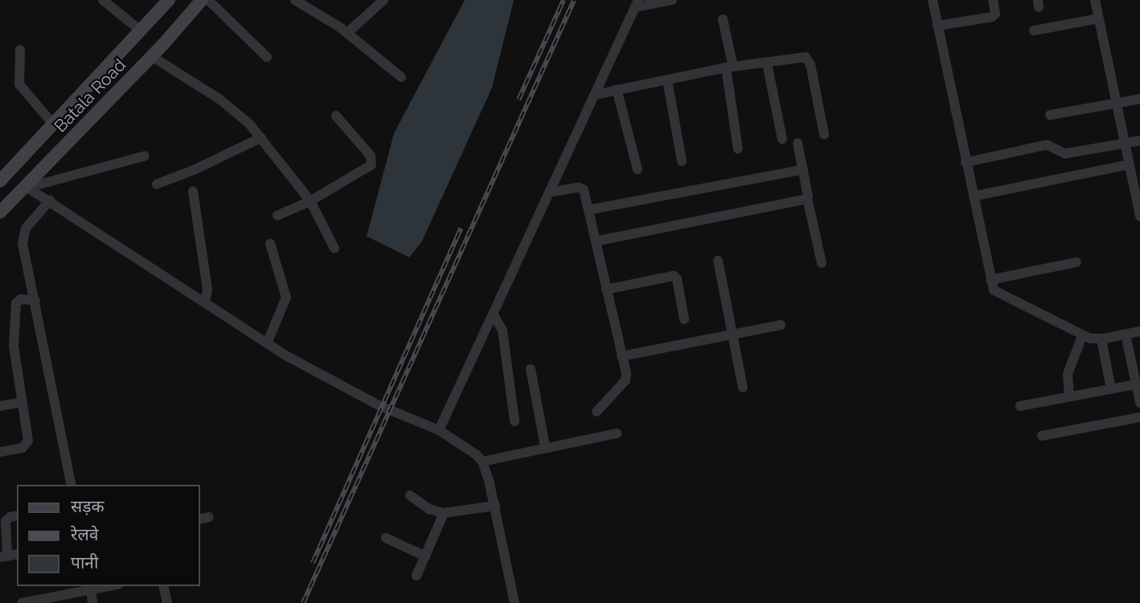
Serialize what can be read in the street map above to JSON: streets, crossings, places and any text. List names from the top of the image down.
{
  "streets": {
    "main road": ["Batala Road"]
  },
  "legend": ["सड़क", "रेलवे", "पानी"]
}
